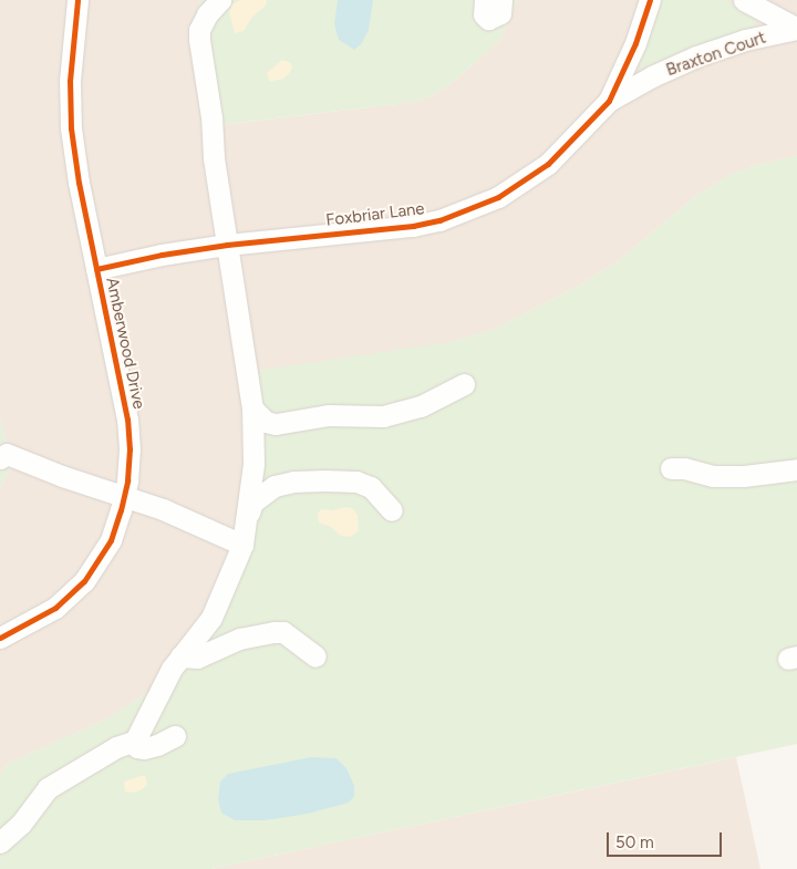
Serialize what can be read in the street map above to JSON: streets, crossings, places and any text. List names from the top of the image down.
{
  "streets": {
    "street": ["Braxton Court", "Foxbriar Lane", "Amberwood Drive"]
  },
  "crossings": [
    ["Braxton Court", "Foxbriar Lane"],
    ["Foxbriar Lane", "Amberwood Drive"]
  ],
  "scale_bar": "50 m"
}
